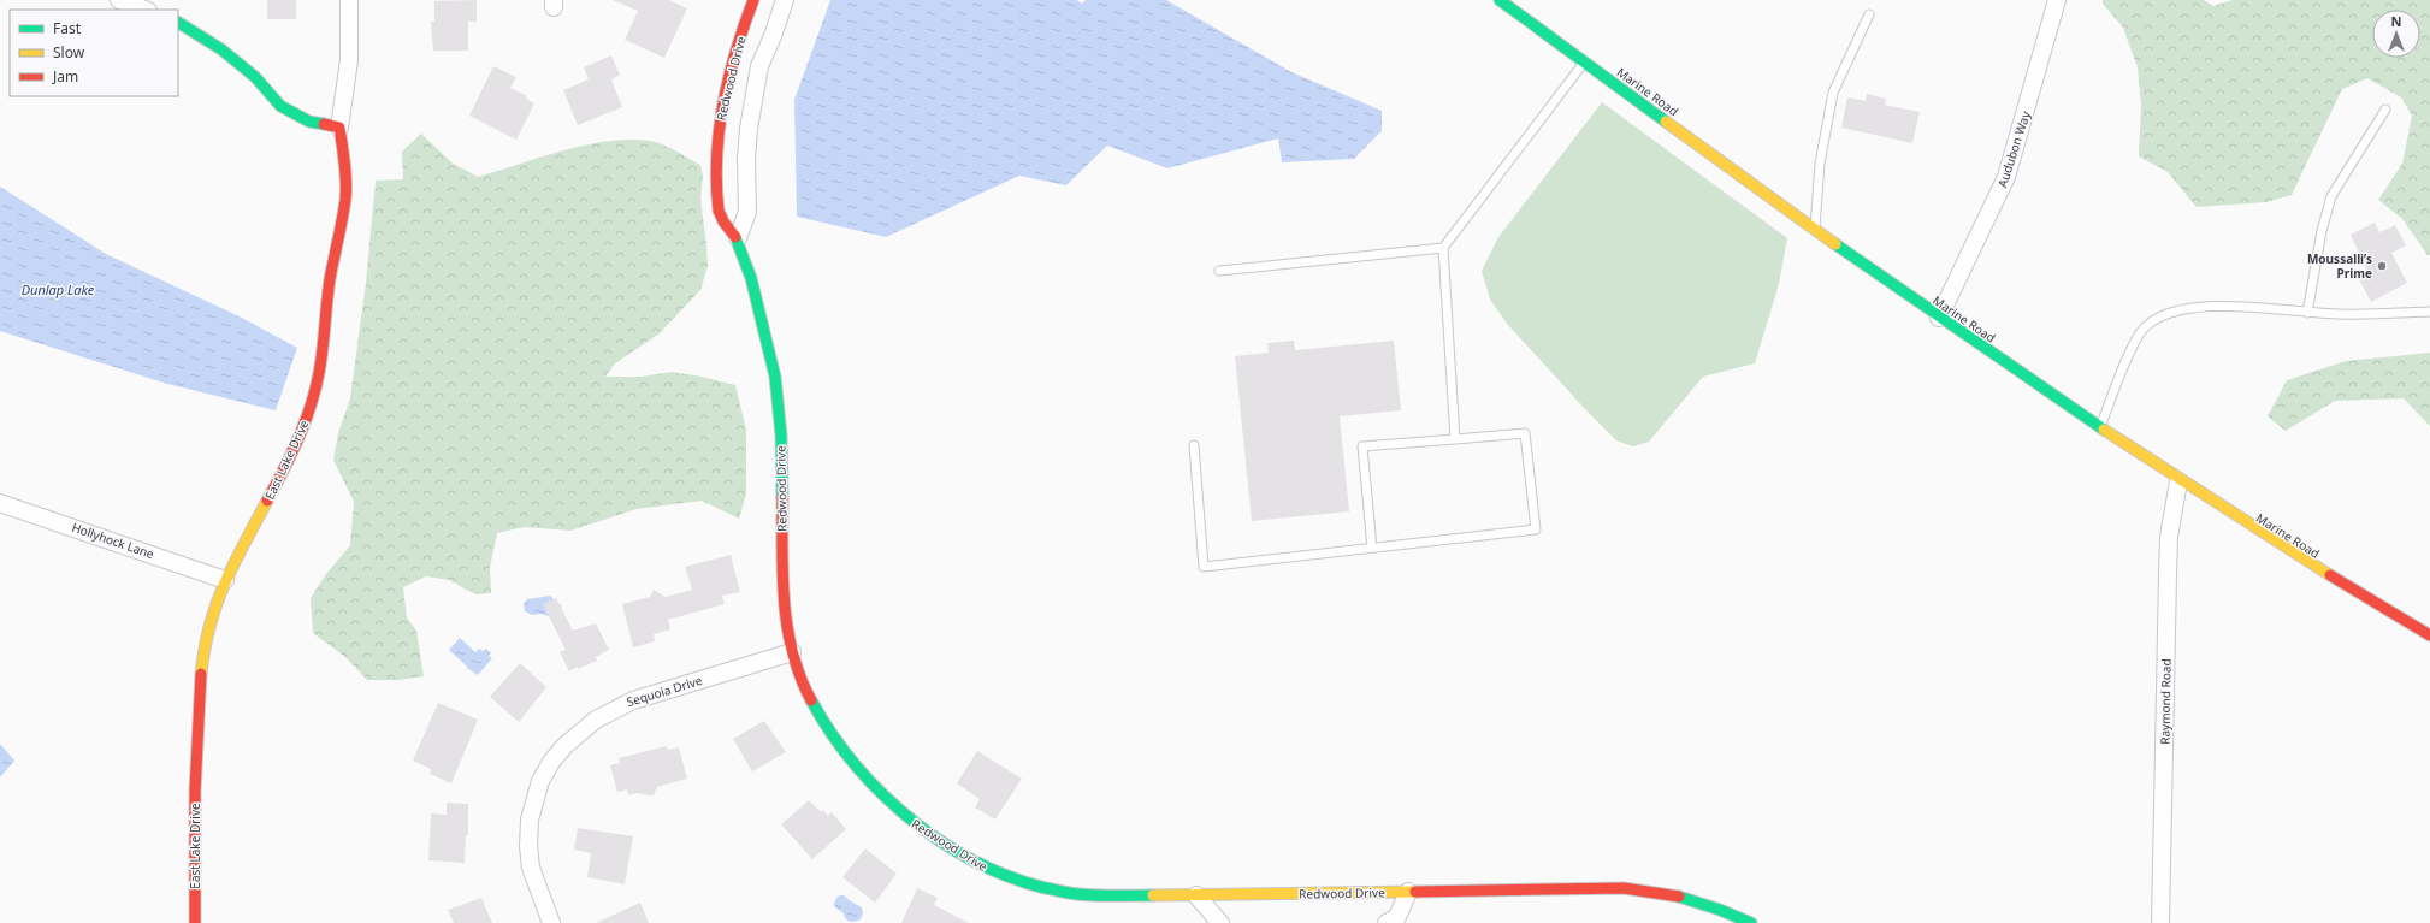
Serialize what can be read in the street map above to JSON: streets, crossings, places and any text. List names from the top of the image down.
{
  "streets": {
    "street": [
      "Redwood Drive",
      "Marine Road",
      "Audubon Way",
      "East Lake Drive",
      "Hollyhock Lane",
      "Sequoia Drive",
      "Raymond Road"
    ]
  },
  "crossings": [
    ["Redwood Drive", "Sequoia Drive"],
    ["Marine Road", "Audubon Way"],
    ["Marine Road", "Raymond Road"],
    ["East Lake Drive", "Hollyhock Lane"]
  ],
  "water": ["Dunlap Lake"],
  "places": ["Moussalli’s Prime"],
  "legend": ["Fast", "Slow", "Jam"],
  "north": "top"
}
